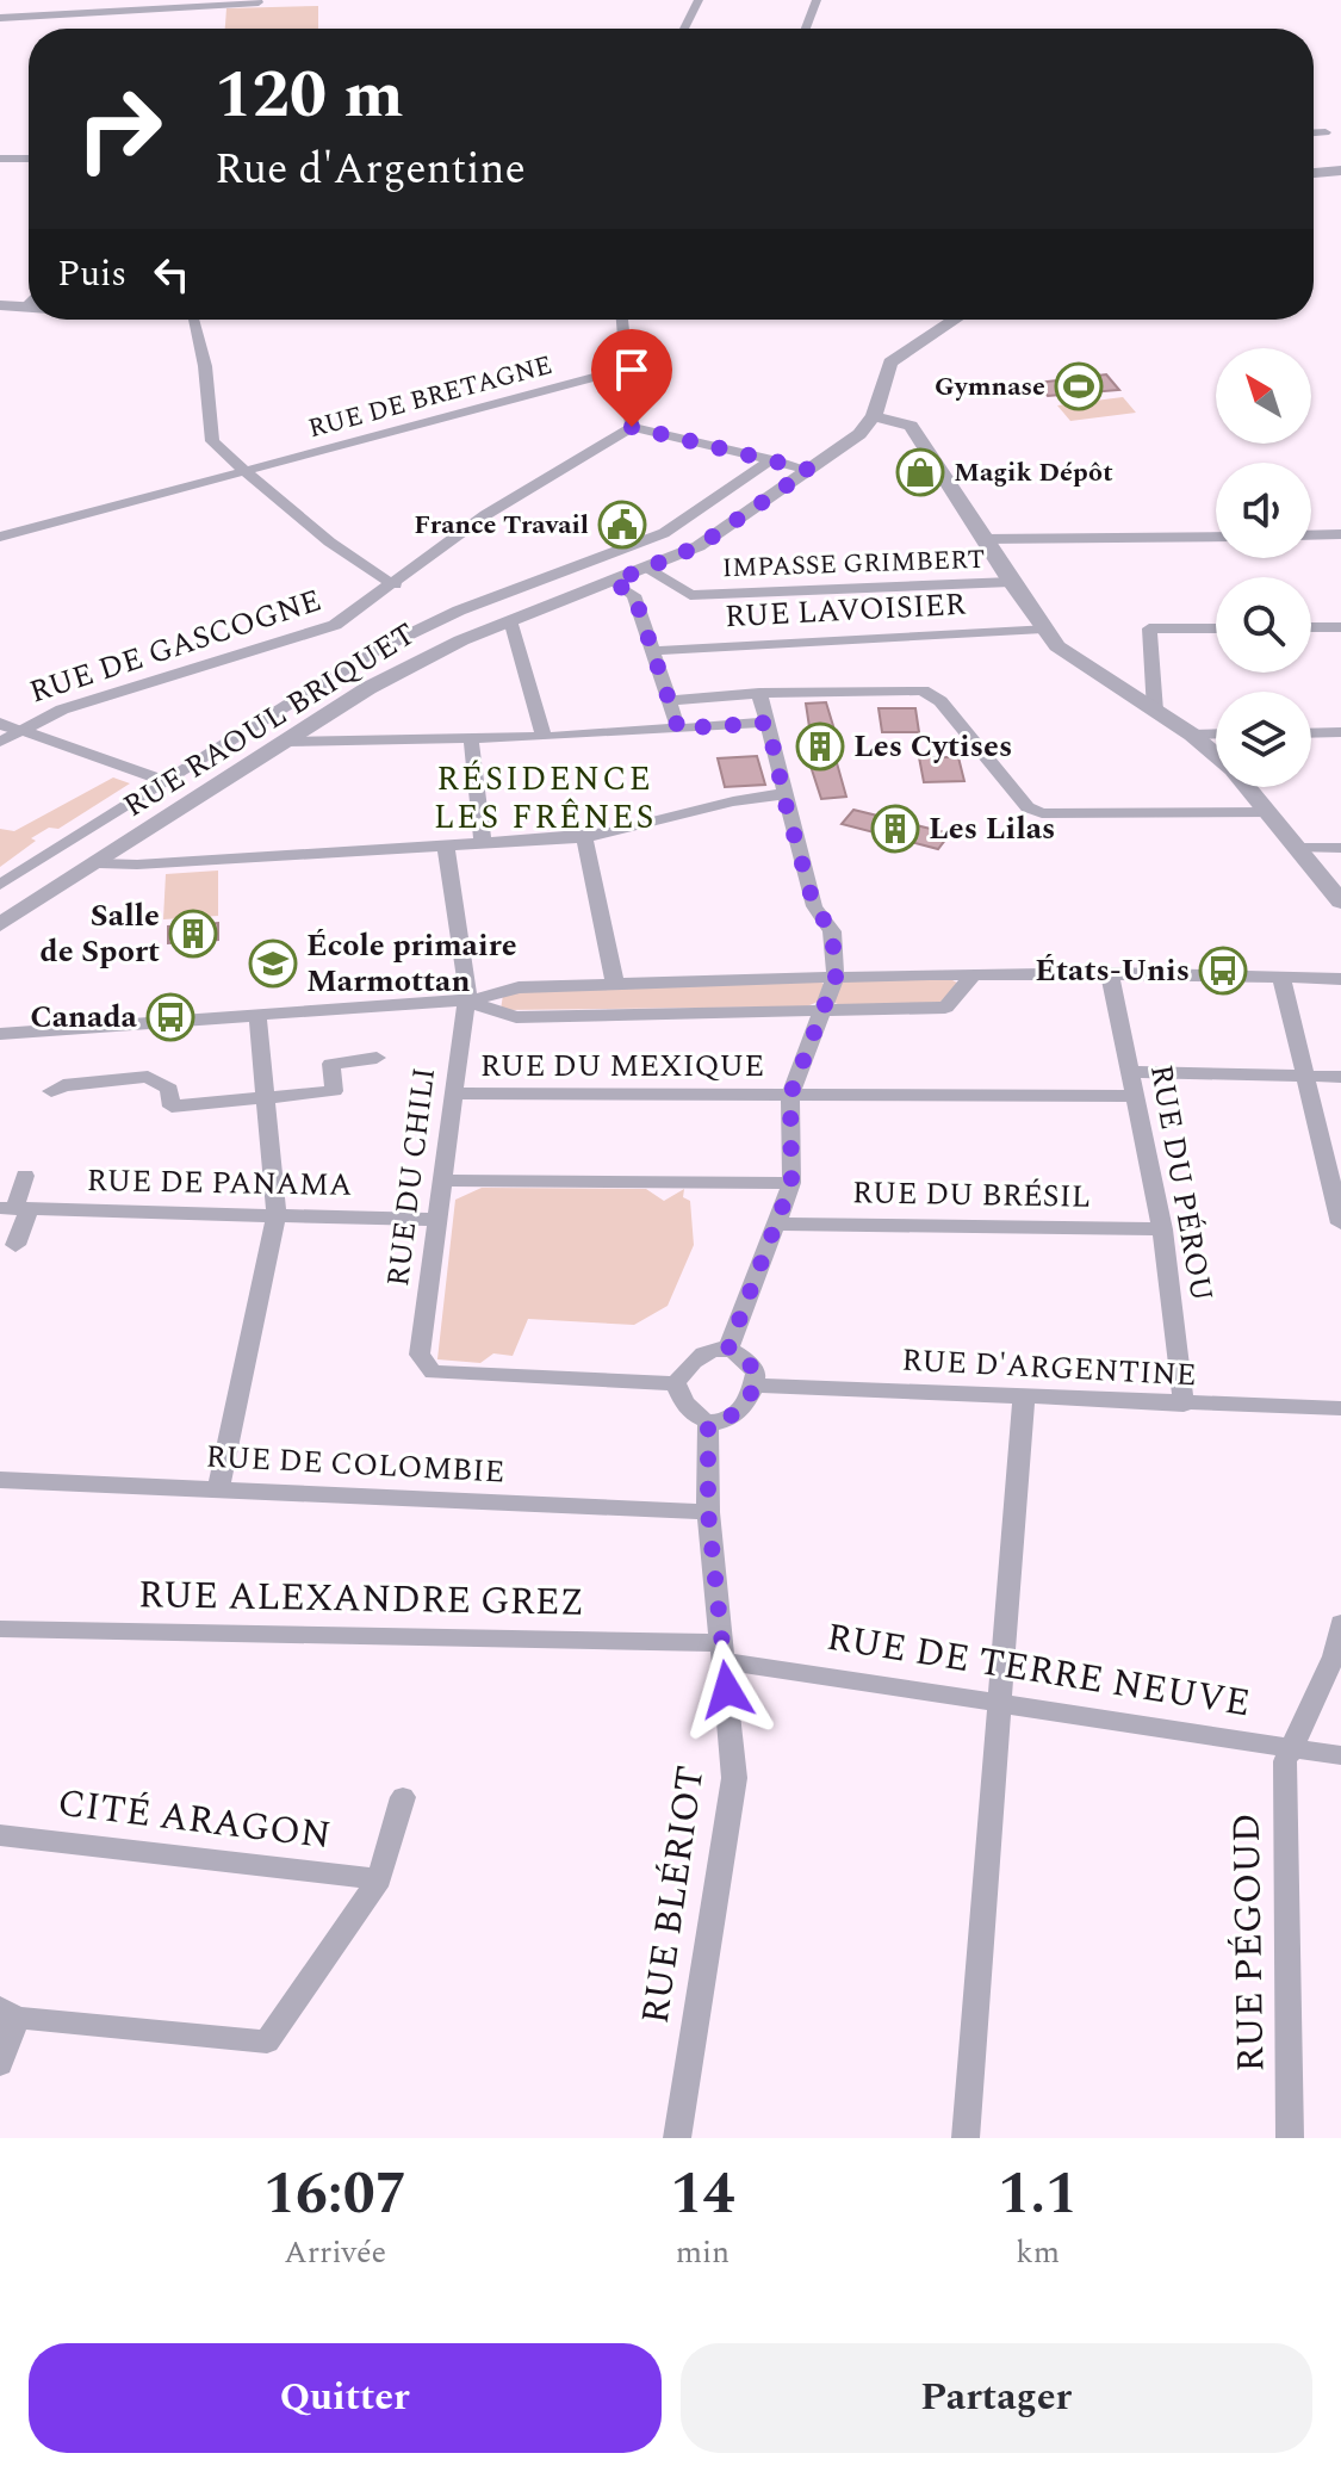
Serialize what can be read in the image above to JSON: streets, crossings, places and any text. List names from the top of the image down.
{
  "streets": {
    "street": [
      "RUE DE BRETAGNE",
      "IMPASSE GRIMBERT",
      "RUE LAVOISIER",
      "RUE DE GASCOGNE",
      "RUE RAOUL BRIQUET",
      "RUE DU MEXIQUE",
      "RUE DU CHILI",
      "RUE DE PANAMA",
      "RUE DU PÉROU",
      "RUE DU BRÉSIL",
      "RUE D'ARGENTINE",
      "RUE DE COLOMBIE",
      "RUE ALEXANDRE GREZ",
      "RUE DE TERRE NEUVE",
      "CITÉ ARAGON",
      "RUE BLÉRIOT",
      "RUE PÉGOUD"
    ]
  },
  "crossings": [
    ["IMPASSE GRIMBERT", "RUE RAOUL BRIQUET"],
    ["RUE DU MEXIQUE", "RUE DU CHILI"],
    ["RUE DU MEXIQUE", "RUE DU PÉROU"],
    ["RUE DU CHILI", "RUE DE PANAMA"],
    ["RUE DU CHILI", "RUE D'ARGENTINE"],
    ["RUE DU CHILI", "RUE BLÉRIOT"],
    ["RUE DU PÉROU", "RUE DU BRÉSIL"],
    ["RUE DU PÉROU", "RUE D'ARGENTINE"],
    ["RUE D'ARGENTINE", "RUE BLÉRIOT"],
    ["RUE DE COLOMBIE", "RUE BLÉRIOT"],
    ["RUE ALEXANDRE GREZ", "RUE DE TERRE NEUVE"],
    ["RUE ALEXANDRE GREZ", "RUE BLÉRIOT"],
    ["RUE DE TERRE NEUVE", "RUE BLÉRIOT"],
    ["RUE DE TERRE NEUVE", "RUE PÉGOUD"]
  ],
  "districts": ["RÉSIDENCE LES FRÊNES"],
  "places": {
    "sports": ["Gymnase"],
    "shop": ["Magik Dépôt"],
    "public building": ["France Travail"],
    "building": ["Les Cytises", "Les Lilas", "Salle de Sport"],
    "school or university": ["École primaire Marmottan"],
    "bus stop": ["États-Unis", "Canada"]
  },
  "north": "top left",
  "page": {
    "turn": ["120 m", "Rue d'Argentine"],
    "then": "Puis",
    "eta": [
      "16:07",
      "Arrivée",
      "14",
      "min",
      "1.1",
      "km"
    ],
    "buttons": ["Quitter", "Partager"]
  }
}
